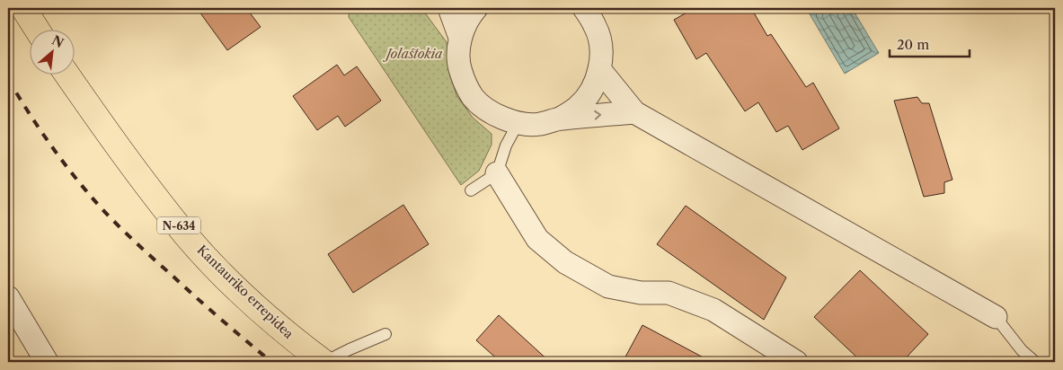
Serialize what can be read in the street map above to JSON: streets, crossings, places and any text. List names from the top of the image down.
{
  "streets": {
    "highway": ["N-634", "Kantauriko errepidea"]
  },
  "parks": ["Jolastokia"],
  "scale_bar": "20 m",
  "north": "top right"
}
